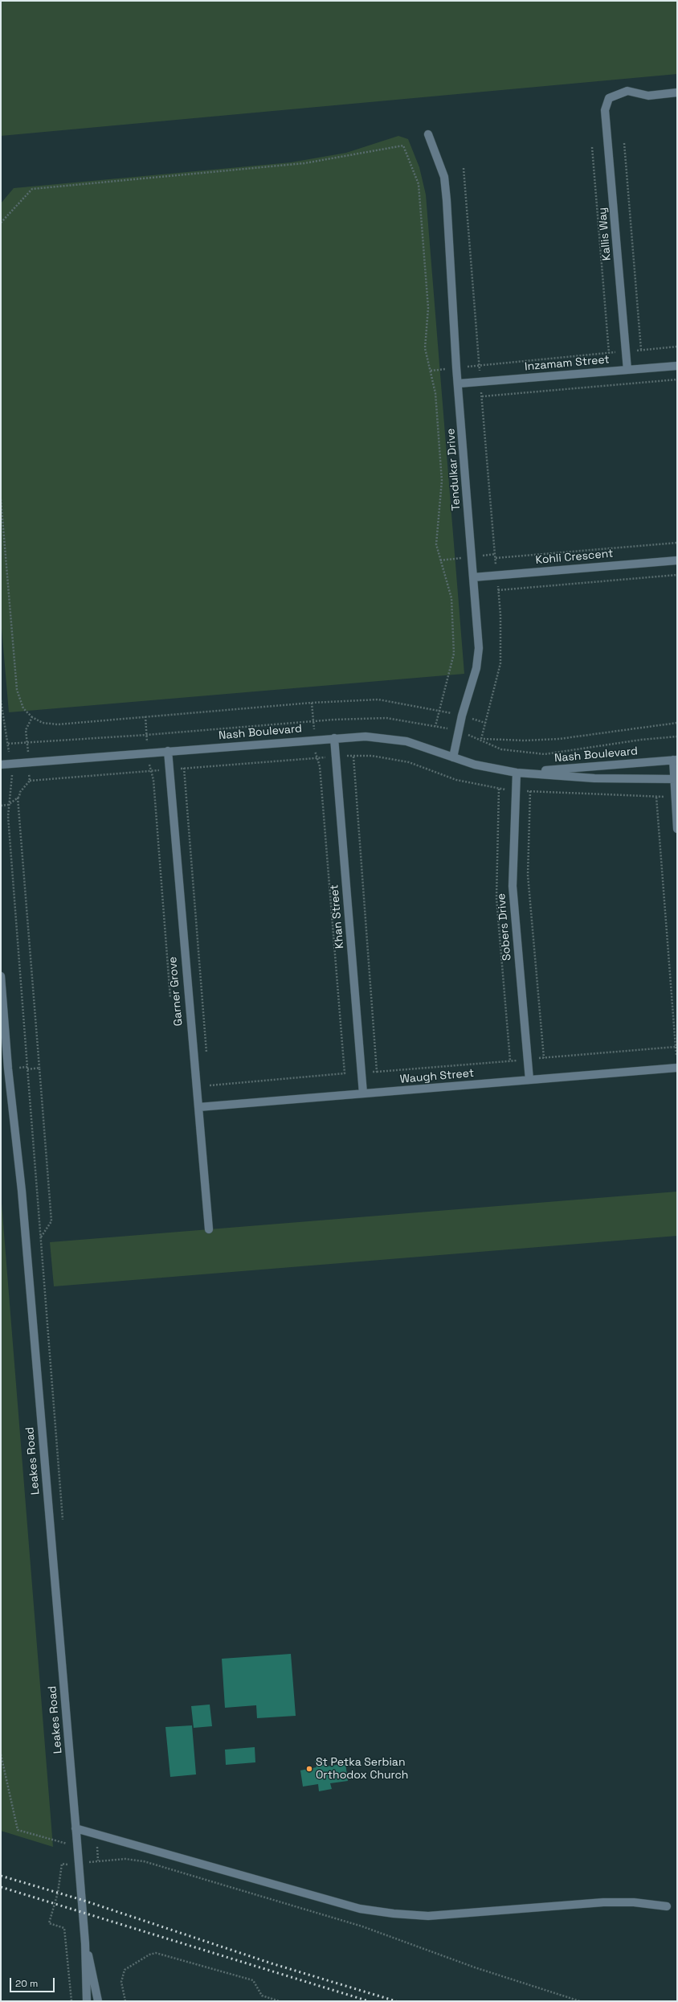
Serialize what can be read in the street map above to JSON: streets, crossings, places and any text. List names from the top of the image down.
{
  "streets": {
    "street": [
      "Kallis Way",
      "Inzamam Street",
      "Tendulkar Drive",
      "Kohli Crescent",
      "Nash Boulevard",
      "Khan Street",
      "Sobers Drive",
      "Garner Grove",
      "Waugh Street",
      "Leakes Road"
    ]
  },
  "crossings": [
    ["Kallis Way", "Inzamam Street"],
    ["Inzamam Street", "Tendulkar Drive"],
    ["Tendulkar Drive", "Kohli Crescent"],
    ["Tendulkar Drive", "Nash Boulevard"],
    ["Nash Boulevard", "Khan Street"],
    ["Nash Boulevard", "Sobers Drive"],
    ["Nash Boulevard", "Garner Grove"],
    ["Khan Street", "Waugh Street"],
    ["Sobers Drive", "Waugh Street"],
    ["Garner Grove", "Waugh Street"]
  ],
  "places": ["St Petka Serbian Orthodox Church"],
  "scale_bar": "20 m"
}
